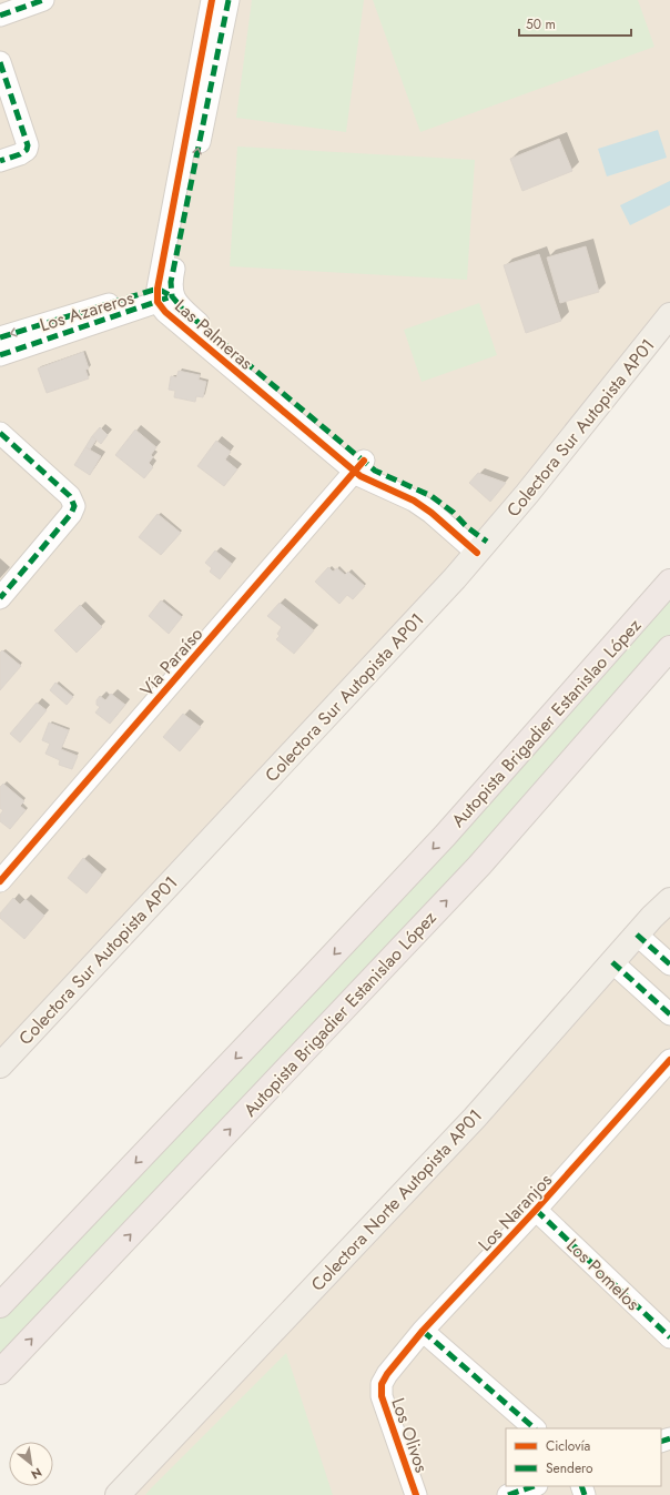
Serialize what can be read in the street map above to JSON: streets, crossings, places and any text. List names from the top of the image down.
{
  "streets": {
    "highway": ["Autopista Brigadier Estanislao López"],
    "main road": ["Colectora Sur Autopista AP01", "Colectora Norte Autopista AP01"],
    "street": [
      "Los Azareros",
      "Las Palmeras",
      "Vía Paraíso",
      "Los Naranjos",
      "Los Pomelos",
      "Los Olivos"
    ]
  },
  "crossings": [
    ["Los Azareros", "Las Palmeras"],
    ["Las Palmeras", "Colectora Sur Autopista AP01"],
    ["Las Palmeras", "Vía Paraíso"],
    ["Los Naranjos", "Los Pomelos"],
    ["Los Naranjos", "Los Olivos"]
  ],
  "legend": ["Ciclovía", "Sendero"],
  "scale_bar": "50 m",
  "north": "bottom right"
}
